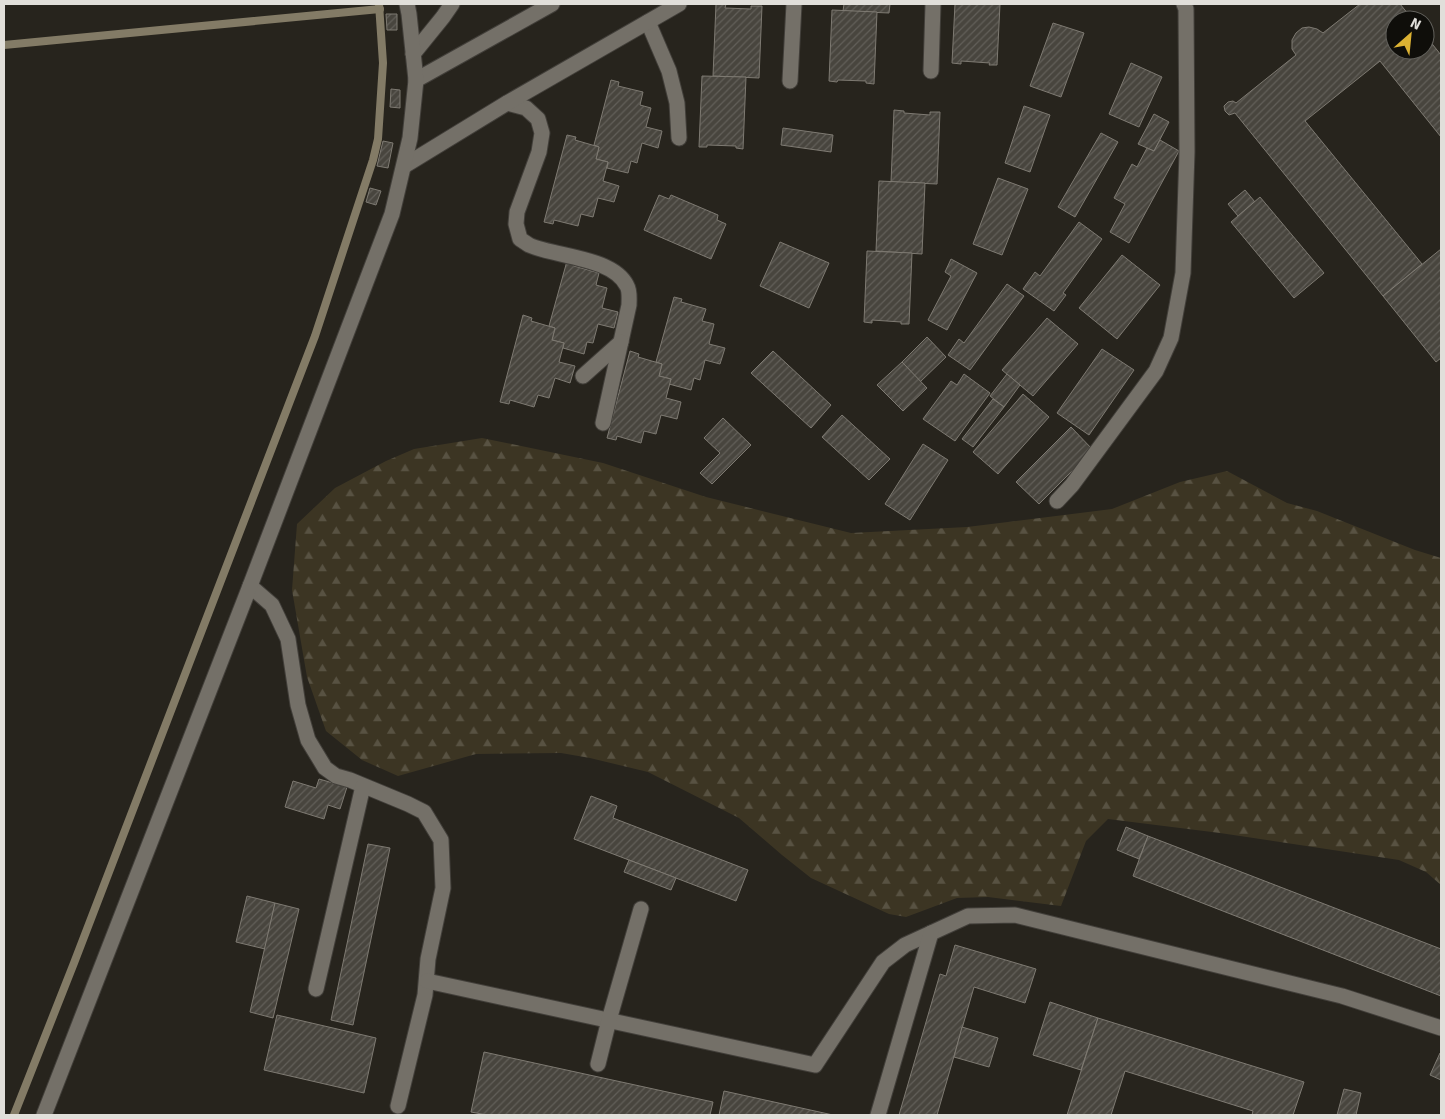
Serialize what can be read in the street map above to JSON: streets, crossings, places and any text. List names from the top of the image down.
{
  "north": "top right"
}
